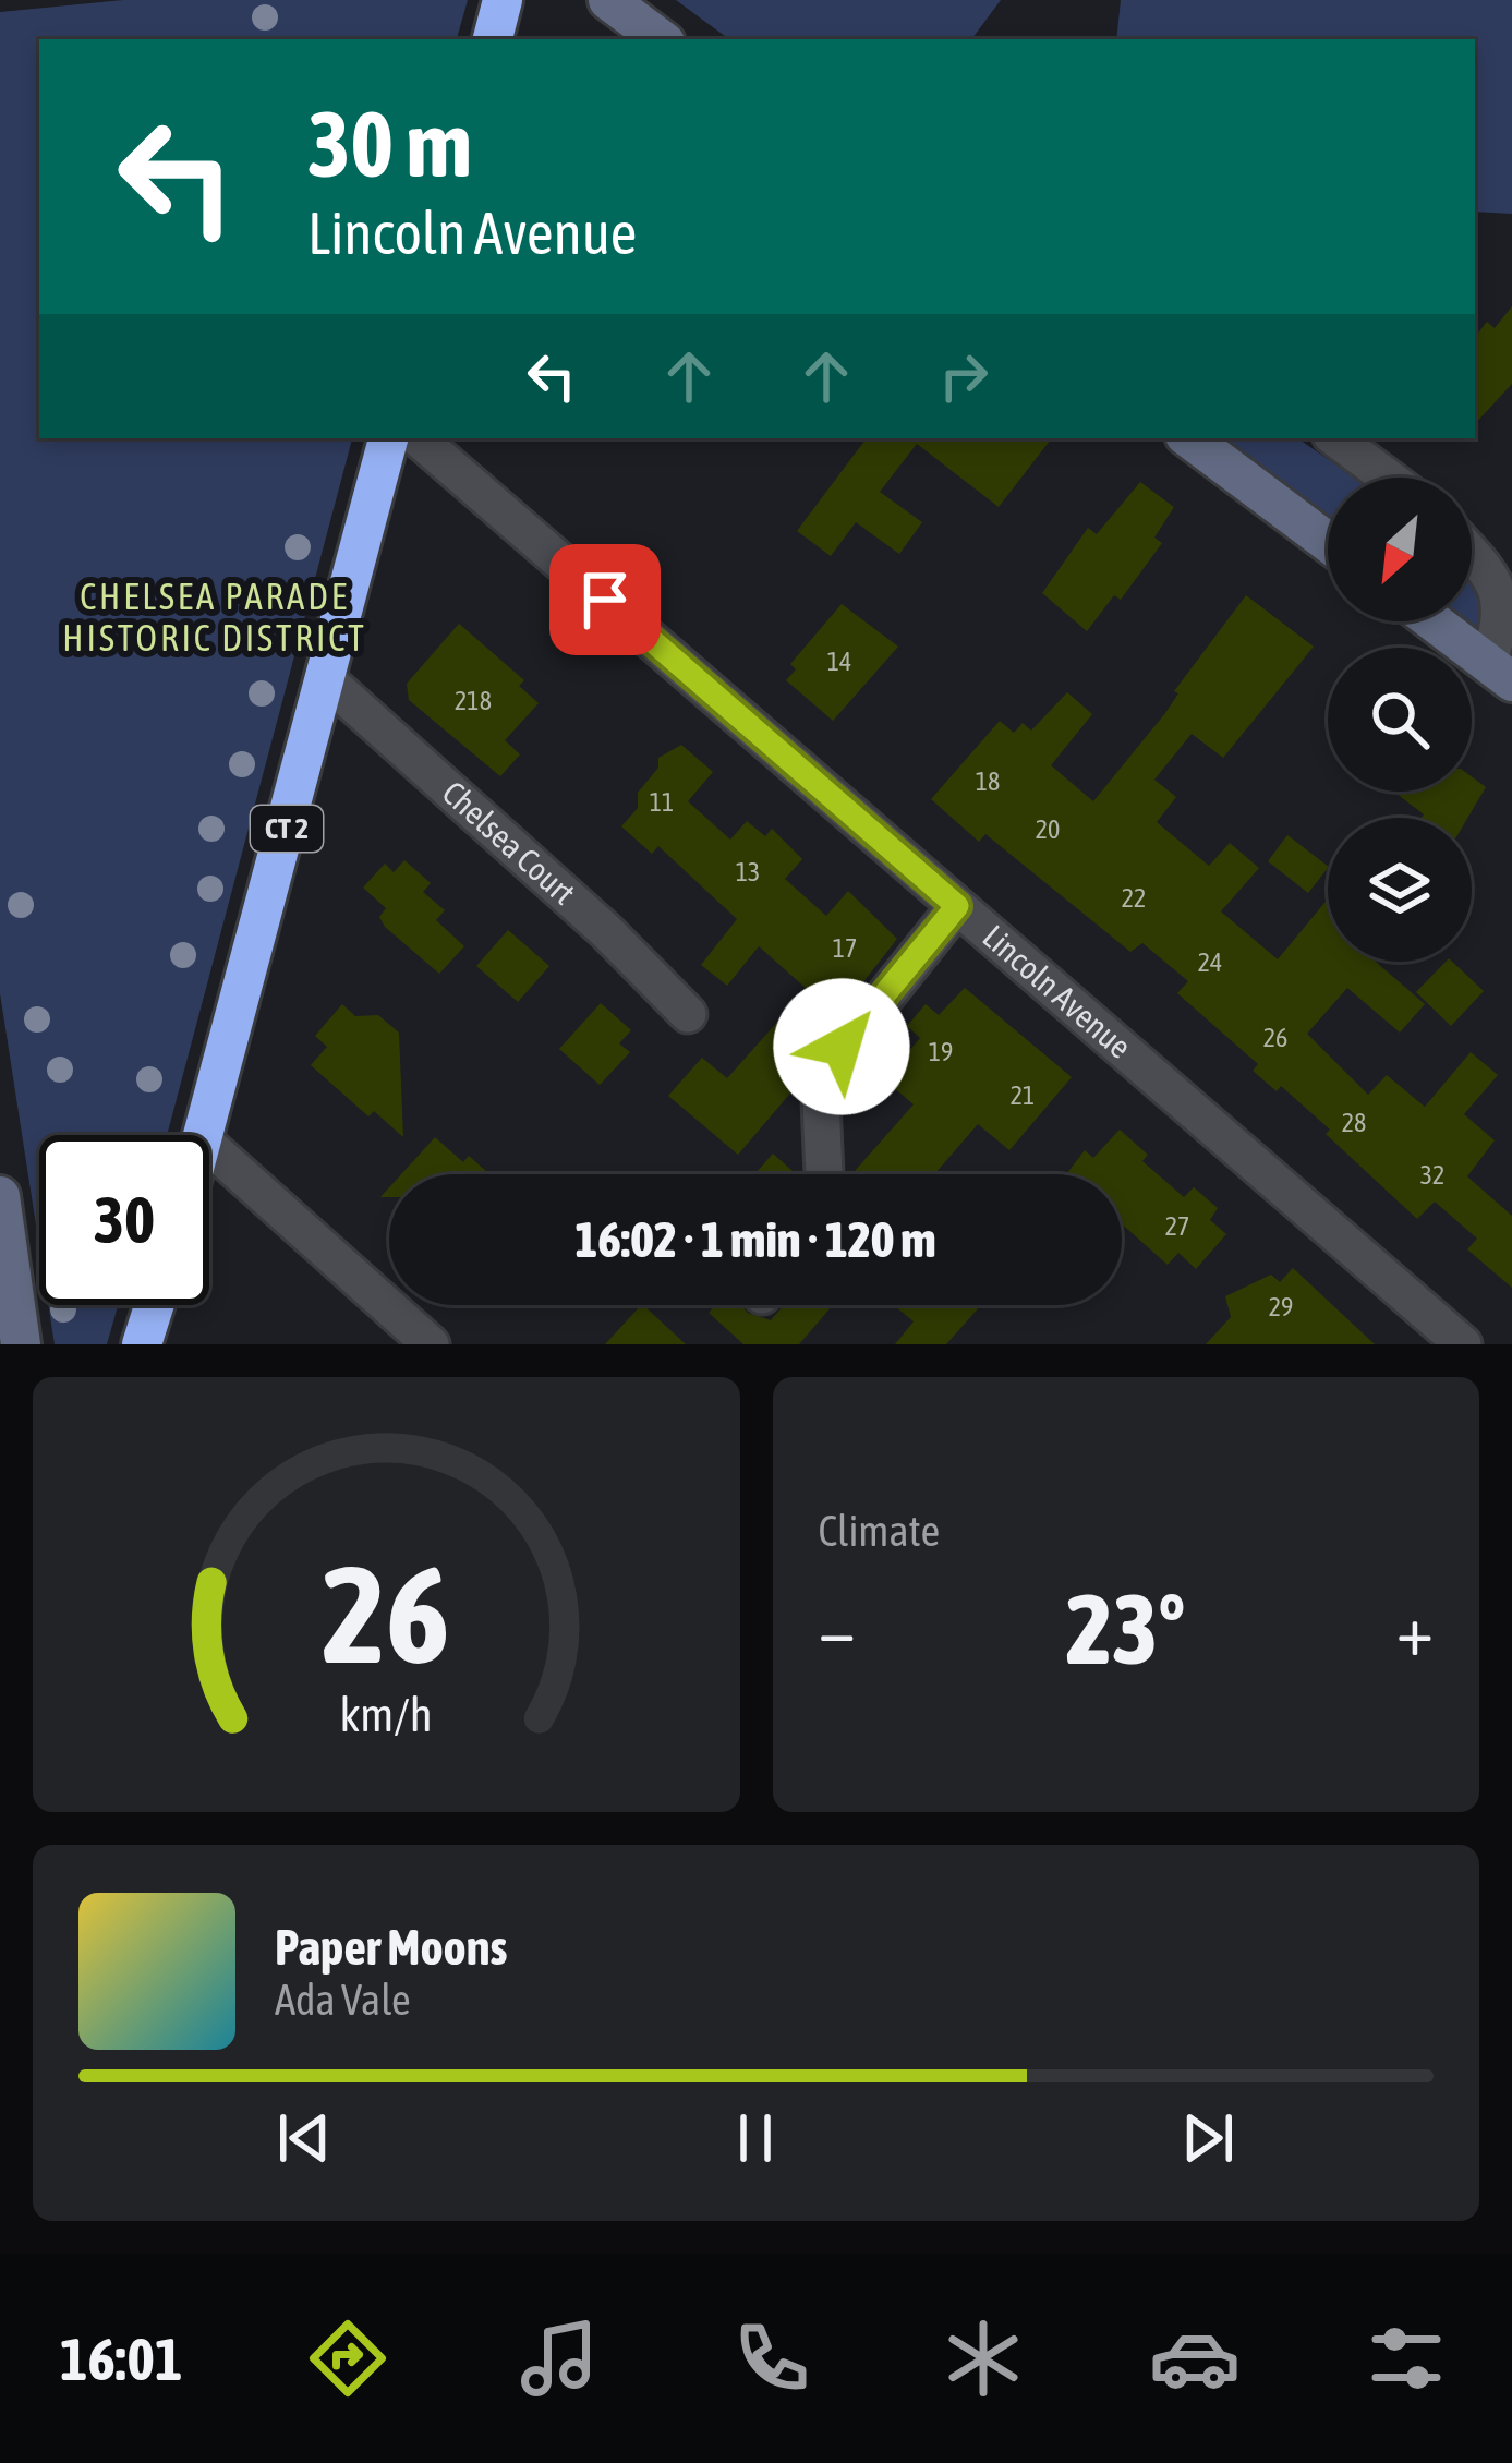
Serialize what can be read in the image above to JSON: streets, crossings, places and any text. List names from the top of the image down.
{
  "streets": {
    "highway": ["CT 2"],
    "street": ["Chelsea Court", "Lincoln Avenue"]
  },
  "crossings": [
    ["CT 2", "Chelsea Court"]
  ],
  "districts": ["CHELSEA PARADE HISTORIC DISTRICT"],
  "house_numbers": [
    "14",
    "218",
    "18",
    "11",
    "20",
    "13",
    "22",
    "17",
    "24",
    "26",
    "19",
    "21",
    "28",
    "32",
    "27",
    "29"
  ],
  "north": "bottom left",
  "page": {
    "turn": ["30 m", "Lincoln Avenue"],
    "limit": "30",
    "trip": "16:02 · 1 min · 120 m",
    "tile": "Climate",
    "heat": ["−", "23°", "+"],
    "song": ["Paper Moons", "Ada Vale"],
    "tabs": "16:01",
    "gauge": ["26", "km/h"]
  }
}
